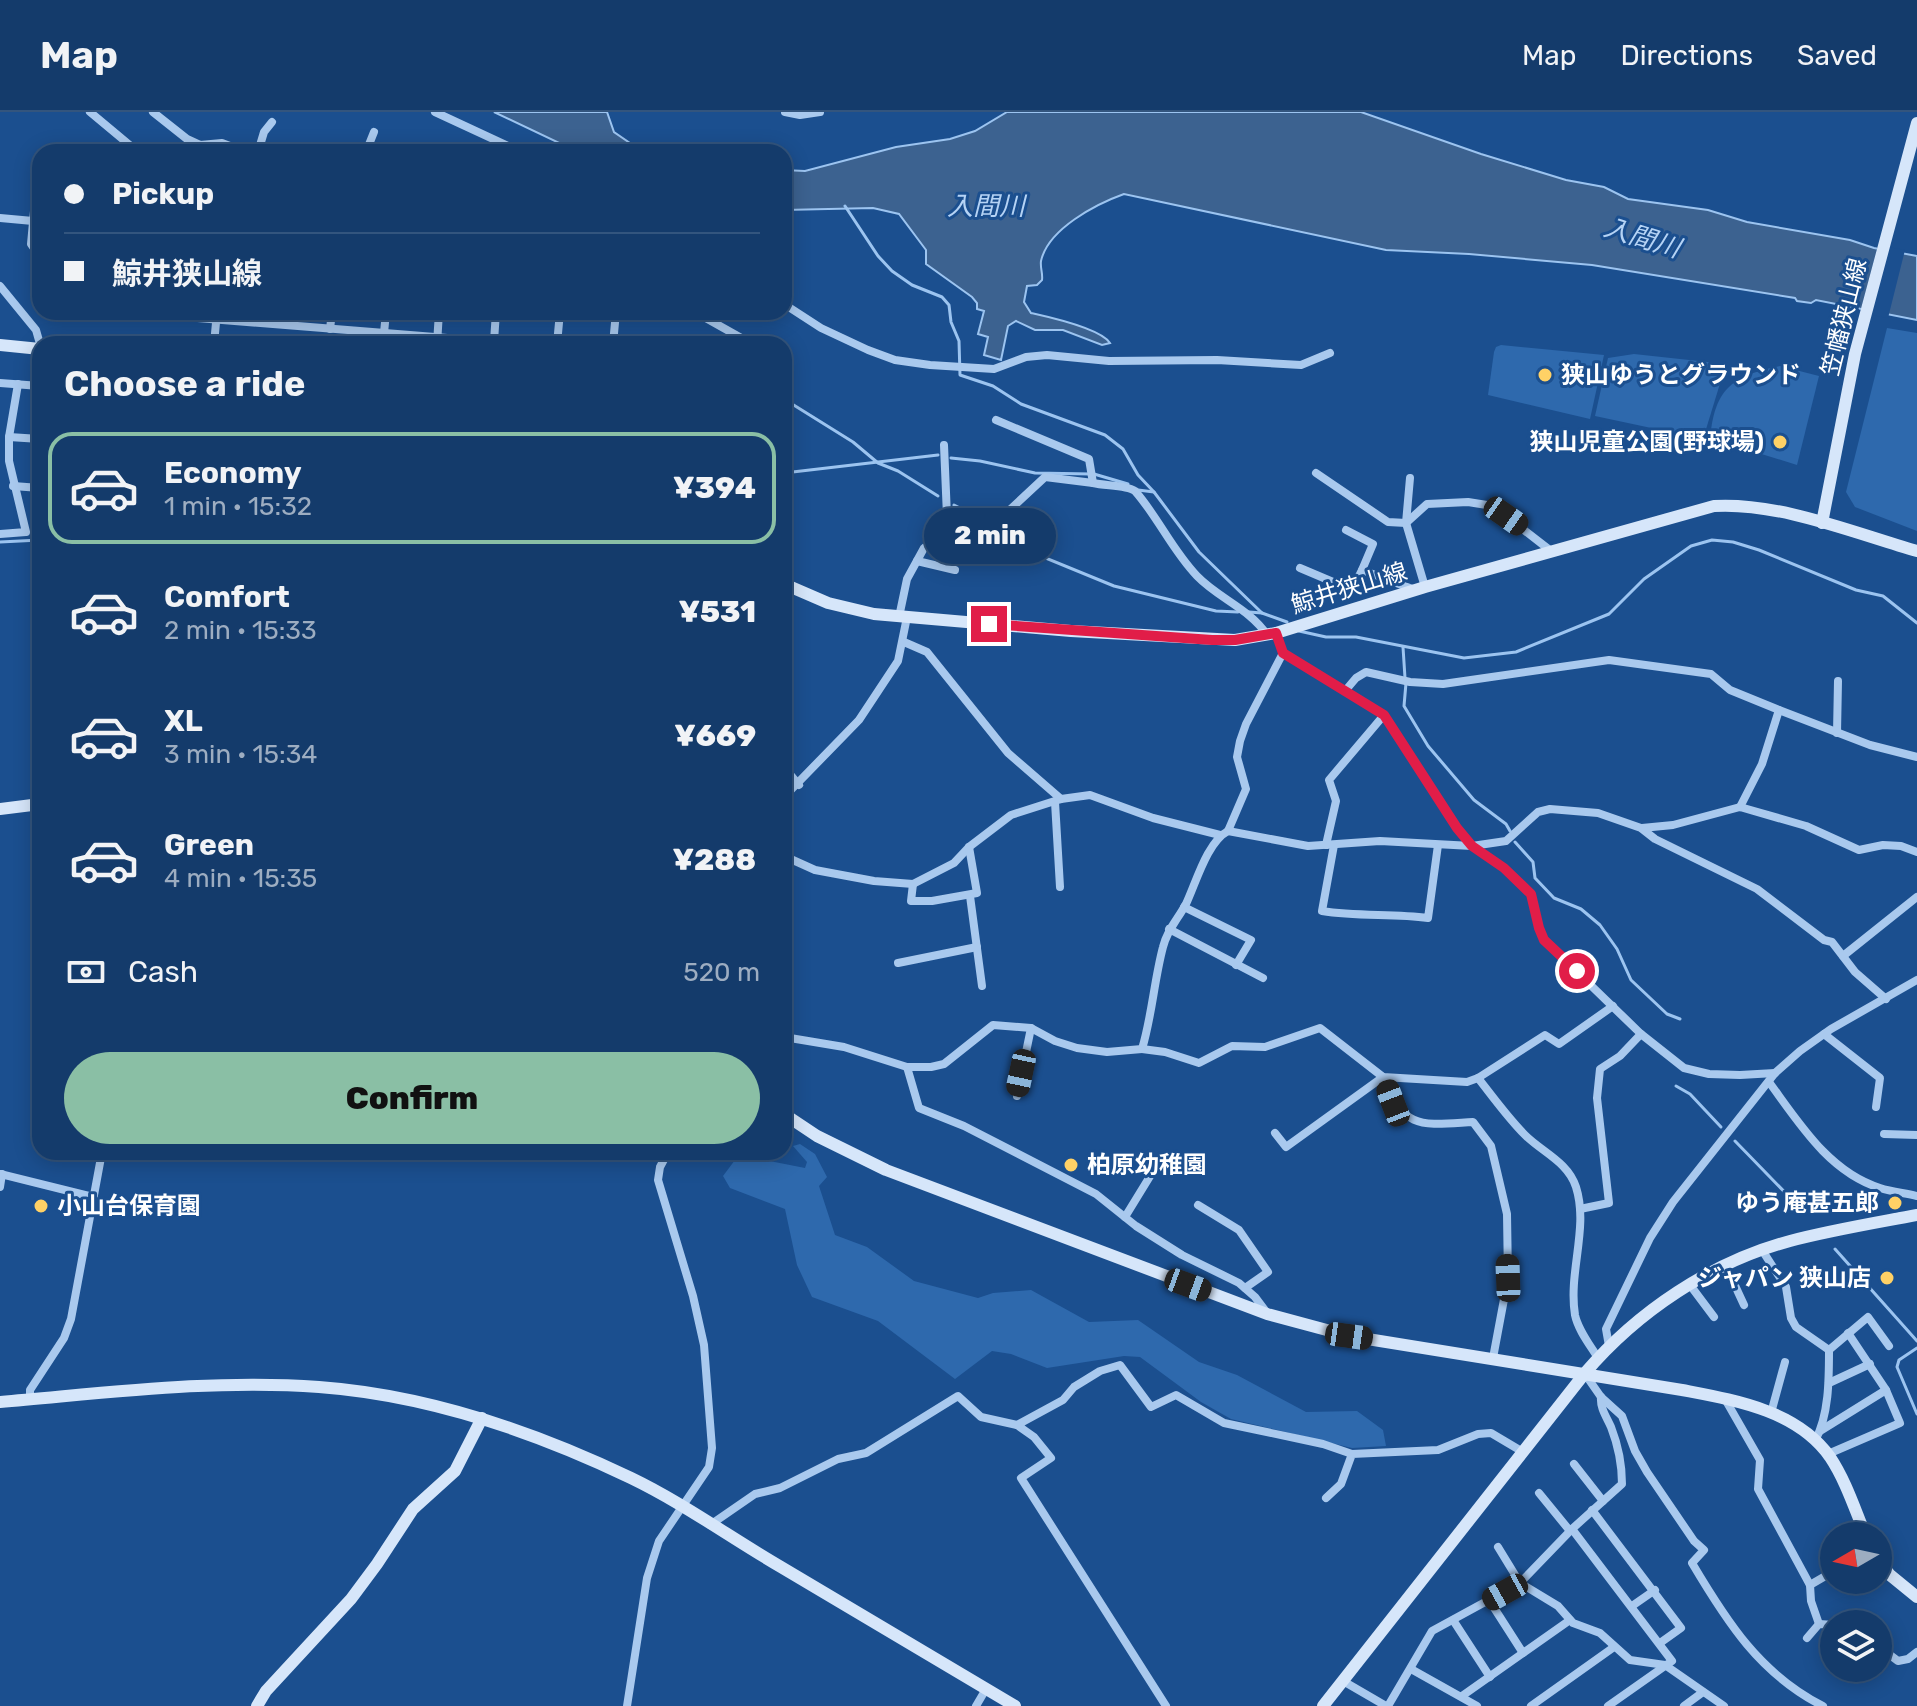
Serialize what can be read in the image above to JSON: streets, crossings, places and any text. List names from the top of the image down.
{
  "streets": {
    "street": ["笠幡狭山線", "鯨井狭山線"]
  },
  "crossings": [
    ["笠幡狭山線", "鯨井狭山線"]
  ],
  "water": ["入間川"],
  "places": [
    "狭山ゆうとグラウンド",
    "狭山児童公園(野球場)",
    "柏原幼稚園",
    "ゆう庵甚五郎",
    "小山台保育園",
    "ジャパン 狭山店"
  ],
  "north": "left",
  "page": {
    "header": "Map",
    "nav": ["Map", "Directions", "Saved"],
    "banner": ["Pickup", "鯨井狭山線"],
    "heading": "Choose a ride",
    "list": [
      {
        "name": "Economy",
        "note": "1 min · 15:32",
        "value": "¥394"
      },
      {
        "name": "Comfort",
        "note": "2 min · 15:33",
        "value": "¥531"
      },
      {
        "name": "XL",
        "note": "3 min · 15:34",
        "value": "¥669"
      },
      {
        "name": "Green",
        "note": "4 min · 15:35",
        "value": "¥288"
      }
    ],
    "bubble": "2 min",
    "pay": ["Cash", "520 m"],
    "buttons": "Confirm"
  }
}
